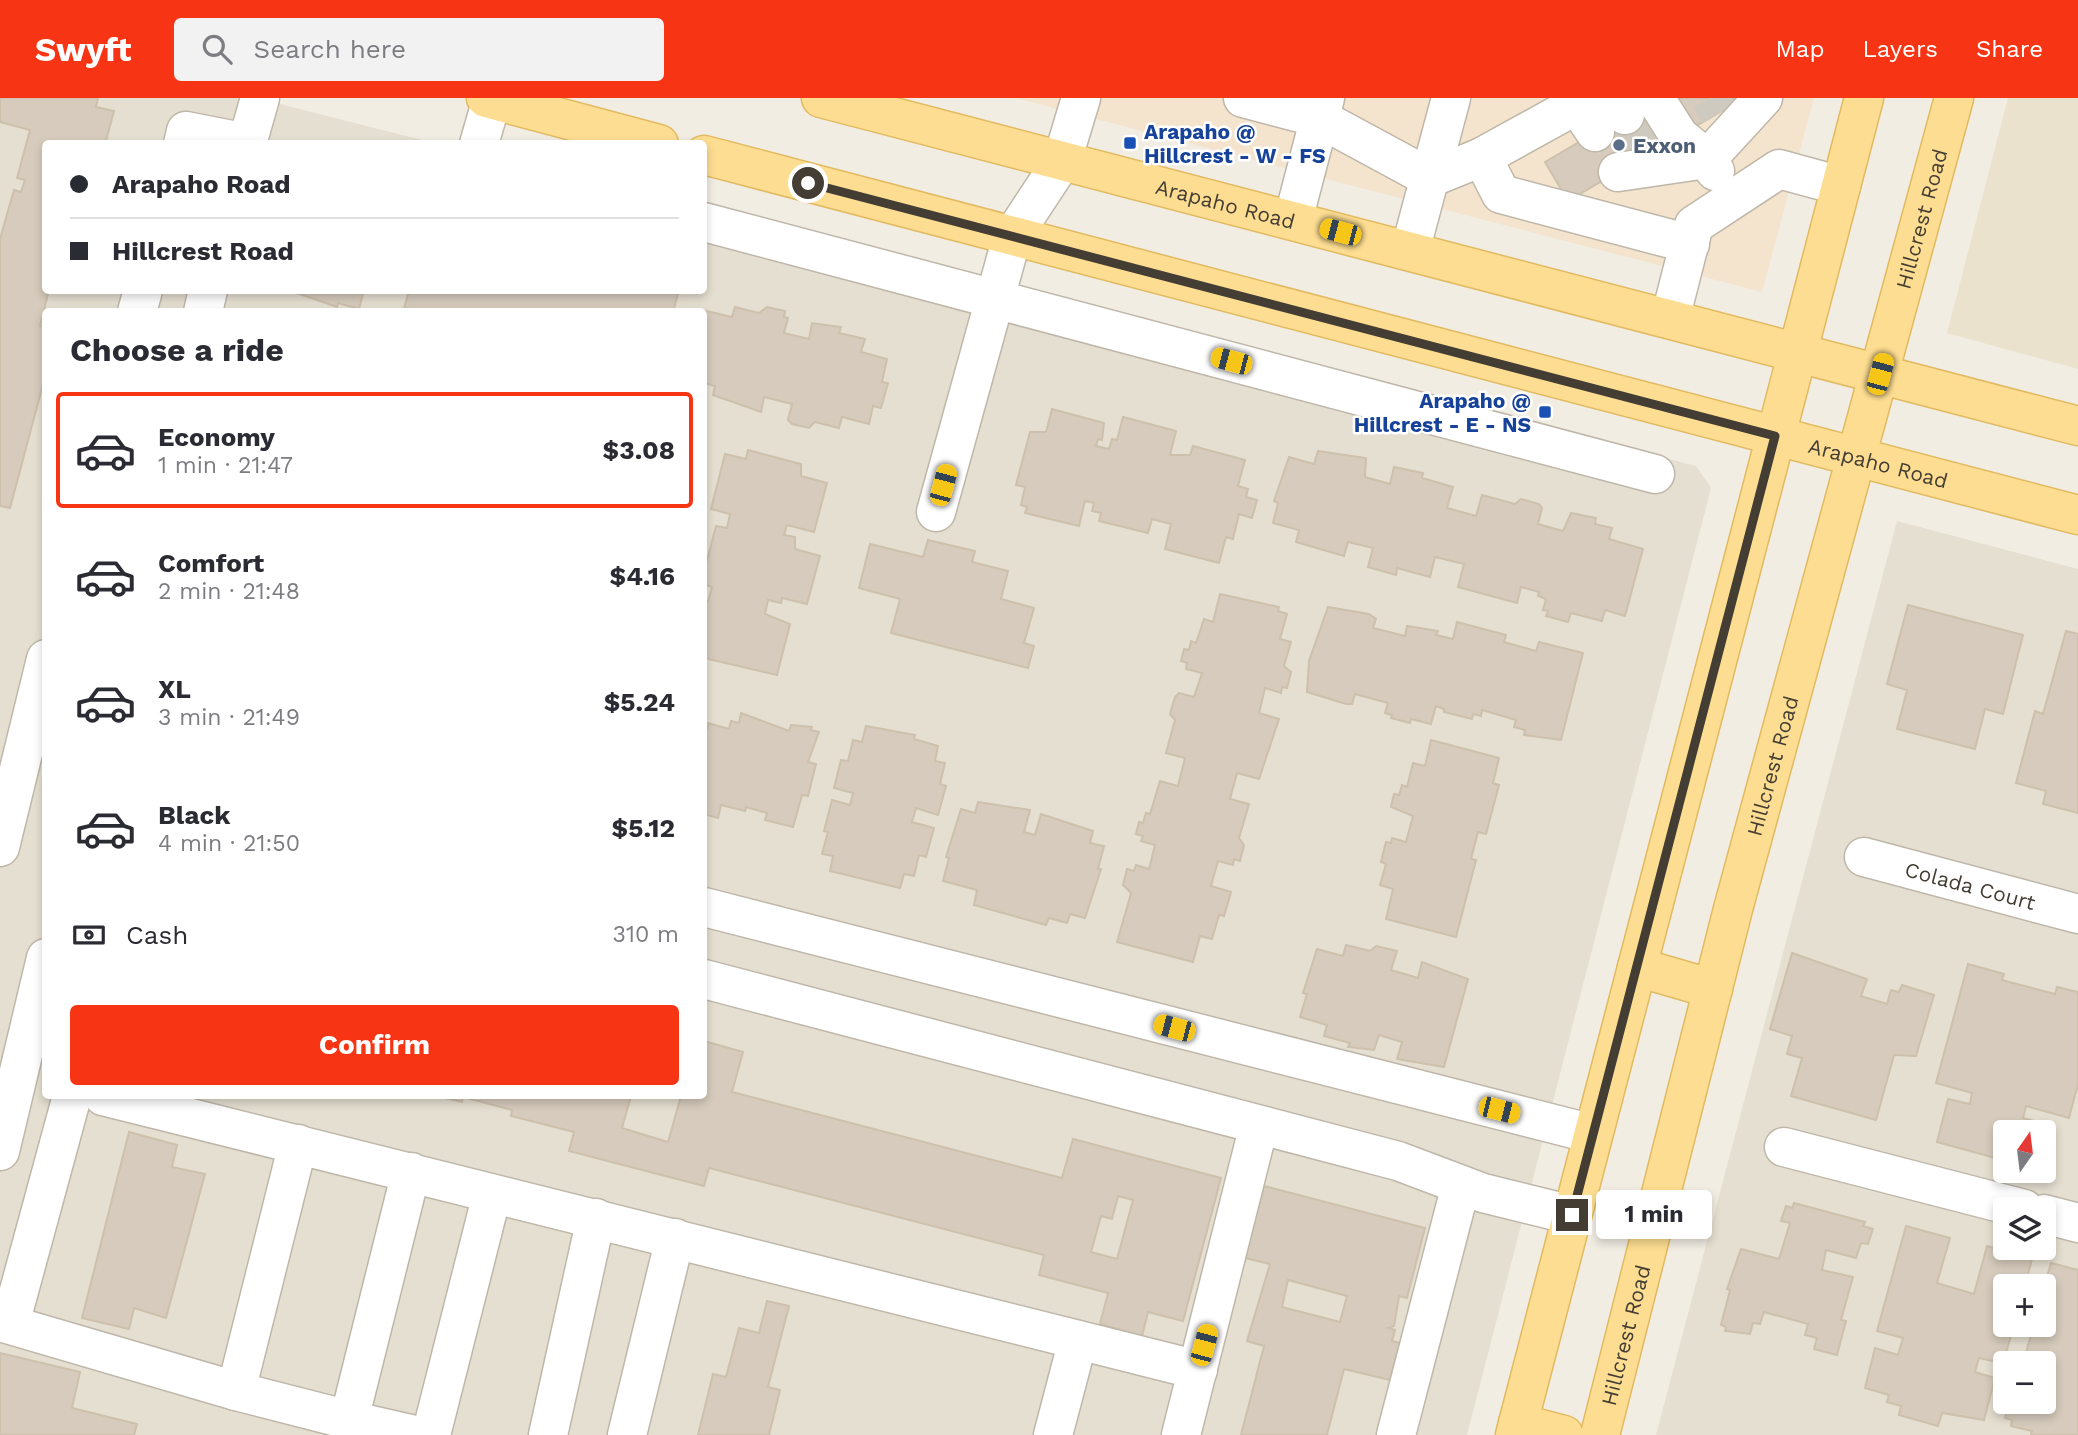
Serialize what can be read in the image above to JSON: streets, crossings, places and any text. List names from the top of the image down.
{
  "streets": {
    "main road": ["Arapaho Road", "Hillcrest Road"],
    "street": ["Colada Court"]
  },
  "crossings": [
    ["Arapaho Road", "Hillcrest Road"]
  ],
  "places": {
    "transit": ["Arapaho @ Hillcrest - W - FS", "Arapaho @ Hillcrest - E - NS"],
    "other": ["Exxon"]
  },
  "north": "top",
  "page": {
    "header": "Swyft",
    "search": "Search here",
    "nav": ["Map", "Layers", "Share"],
    "banner": ["Arapaho Road", "Hillcrest Road"],
    "heading": "Choose a ride",
    "list": [
      {
        "name": "Economy",
        "note": "1 min · 21:47",
        "value": "$3.08"
      },
      {
        "name": "Comfort",
        "note": "2 min · 21:48",
        "value": "$4.16"
      },
      {
        "name": "XL",
        "note": "3 min · 21:49",
        "value": "$5.24"
      },
      {
        "name": "Black",
        "note": "4 min · 21:50",
        "value": "$5.12"
      }
    ],
    "pay": ["Cash", "310 m"],
    "buttons": "Confirm",
    "map_buttons": ["+", "−"],
    "bubble": "1 min"
  }
}
